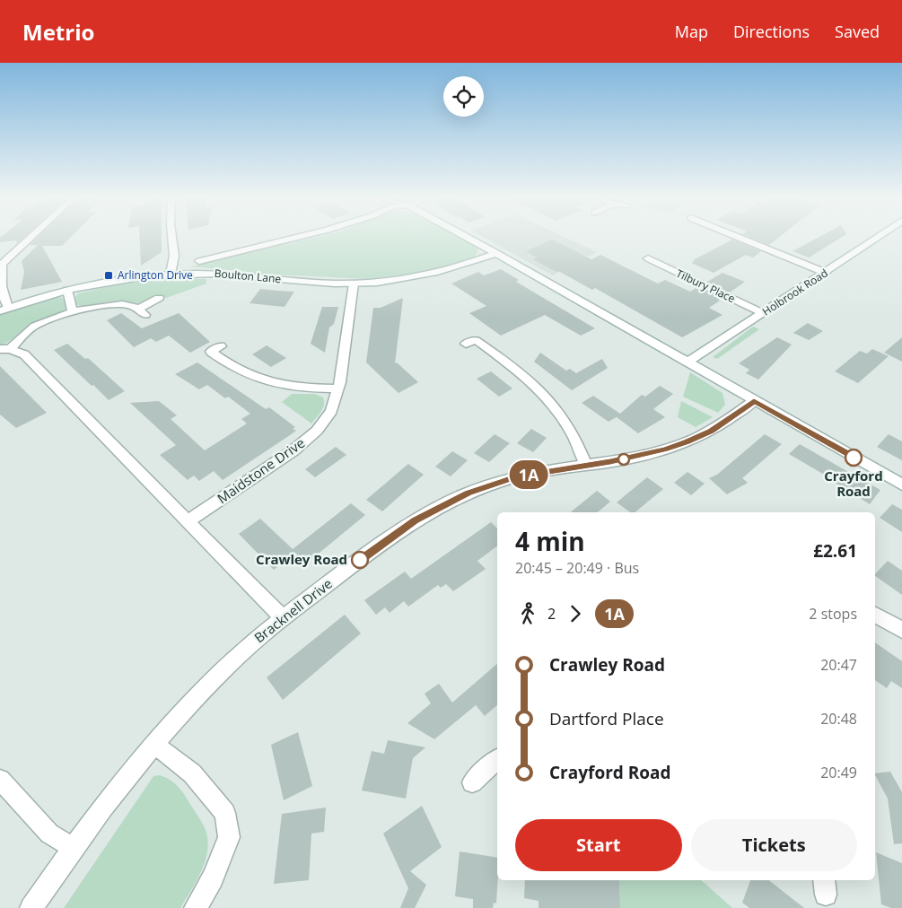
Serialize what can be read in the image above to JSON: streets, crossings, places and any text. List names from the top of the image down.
{
  "streets": {
    "street": [
      "Boulton Lane",
      "Tilbury Place",
      "Holbrook Road",
      "Maidstone Drive",
      "Bracknell Drive"
    ]
  },
  "crossings": [
    ["Boulton Lane", "Maidstone Drive"],
    ["Tilbury Place", "Holbrook Road"]
  ],
  "places": {
    "transit": ["Arlington Drive"],
    "other": ["Crayford Road", "Crawley Road"]
  },
  "lines": ["bus line 1A"],
  "page": {
    "header": "Metrio",
    "nav": ["Map", "Directions", "Saved"],
    "on_map": "1A",
    "heading": ["4 min", "20:45 – 20:49 · Bus", "£2.61"],
    "legs": ["2", "1A", "2 stops"],
    "list": [
      {
        "name": "Crawley Road",
        "value": "20:47"
      },
      {
        "name": "Dartford Place",
        "value": "20:48"
      },
      {
        "name": "Crayford Road",
        "value": "20:49"
      }
    ],
    "buttons": ["Start", "Tickets"]
  }
}
